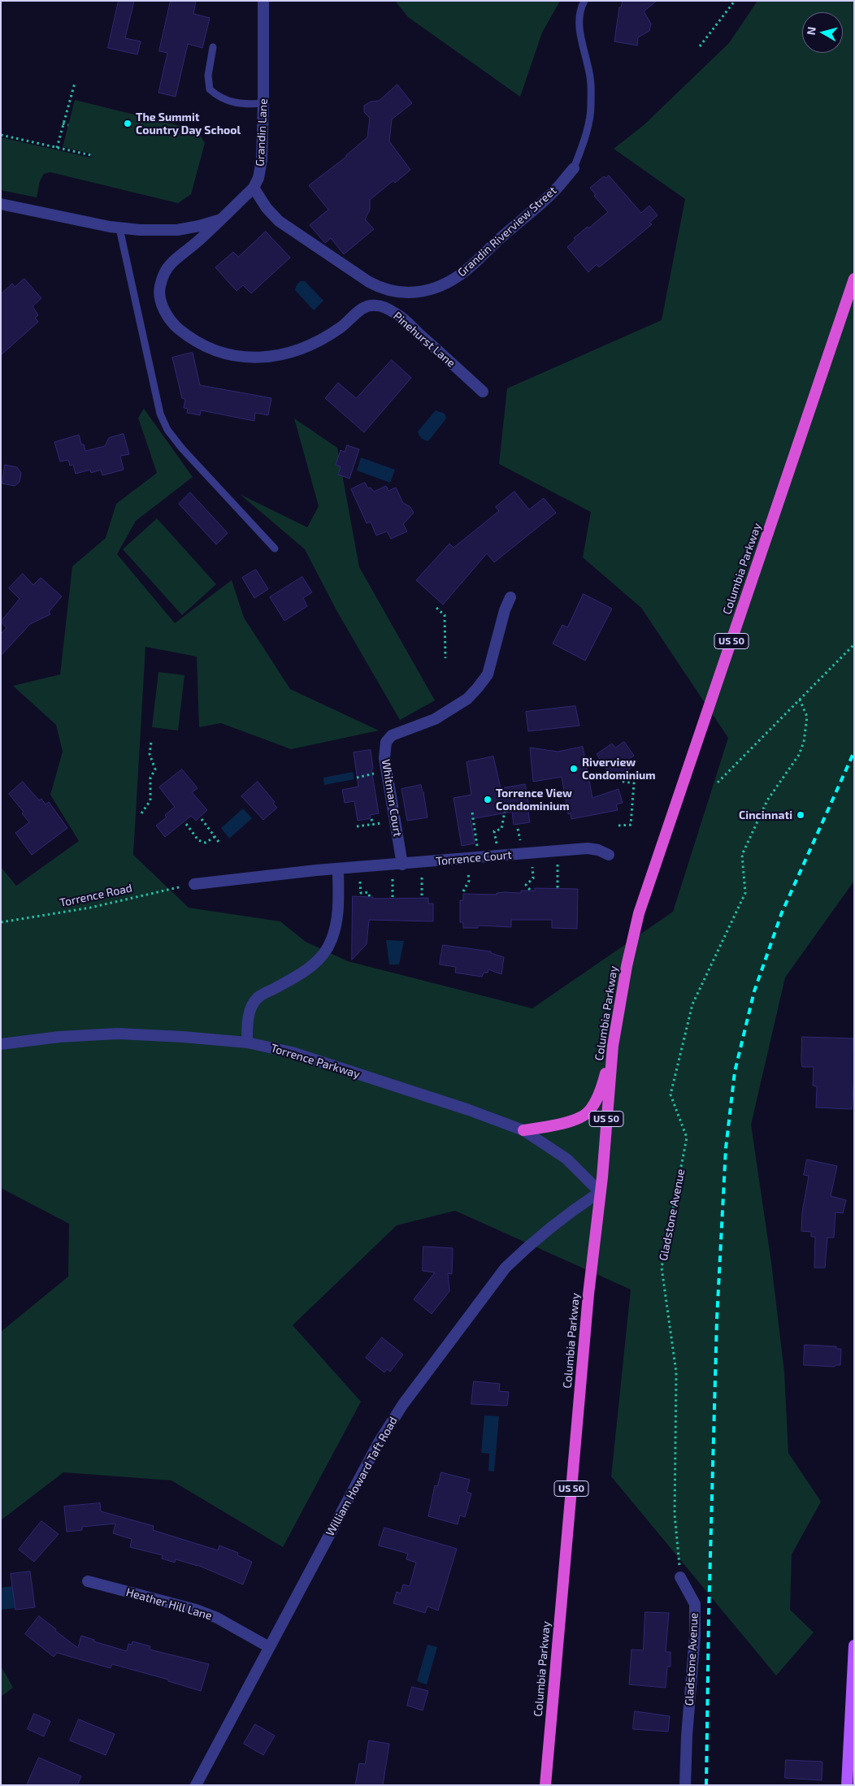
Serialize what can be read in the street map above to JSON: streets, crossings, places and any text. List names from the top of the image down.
{
  "streets": {
    "highway": ["Columbia Parkway", "US 50"],
    "street": [
      "Grandin Lane",
      "Grandin Riverview Street",
      "Pinehurst Lane",
      "Whitman Court",
      "Torrence Court",
      "Torrence Parkway",
      "Gladstone Avenue",
      "William Howard Taft Road",
      "Heather Hill Lane"
    ],
    "path": ["Torrence Road"]
  },
  "crossings": [
    ["Grandin Lane", "Grandin Riverview Street"],
    ["Grandin Lane", "Pinehurst Lane"],
    ["Columbia Parkway", "Torrence Parkway"],
    ["Columbia Parkway", "William Howard Taft Road"],
    ["Whitman Court", "Torrence Court"],
    ["Torrence Court", "Torrence Road"],
    ["Torrence Parkway", "William Howard Taft Road"],
    ["William Howard Taft Road", "Heather Hill Lane"]
  ],
  "places": [
    "The Summit Country Day School",
    "Riverview Condominium",
    "Torrence View Condominium",
    "Cincinnati"
  ],
  "north": "left"
}
